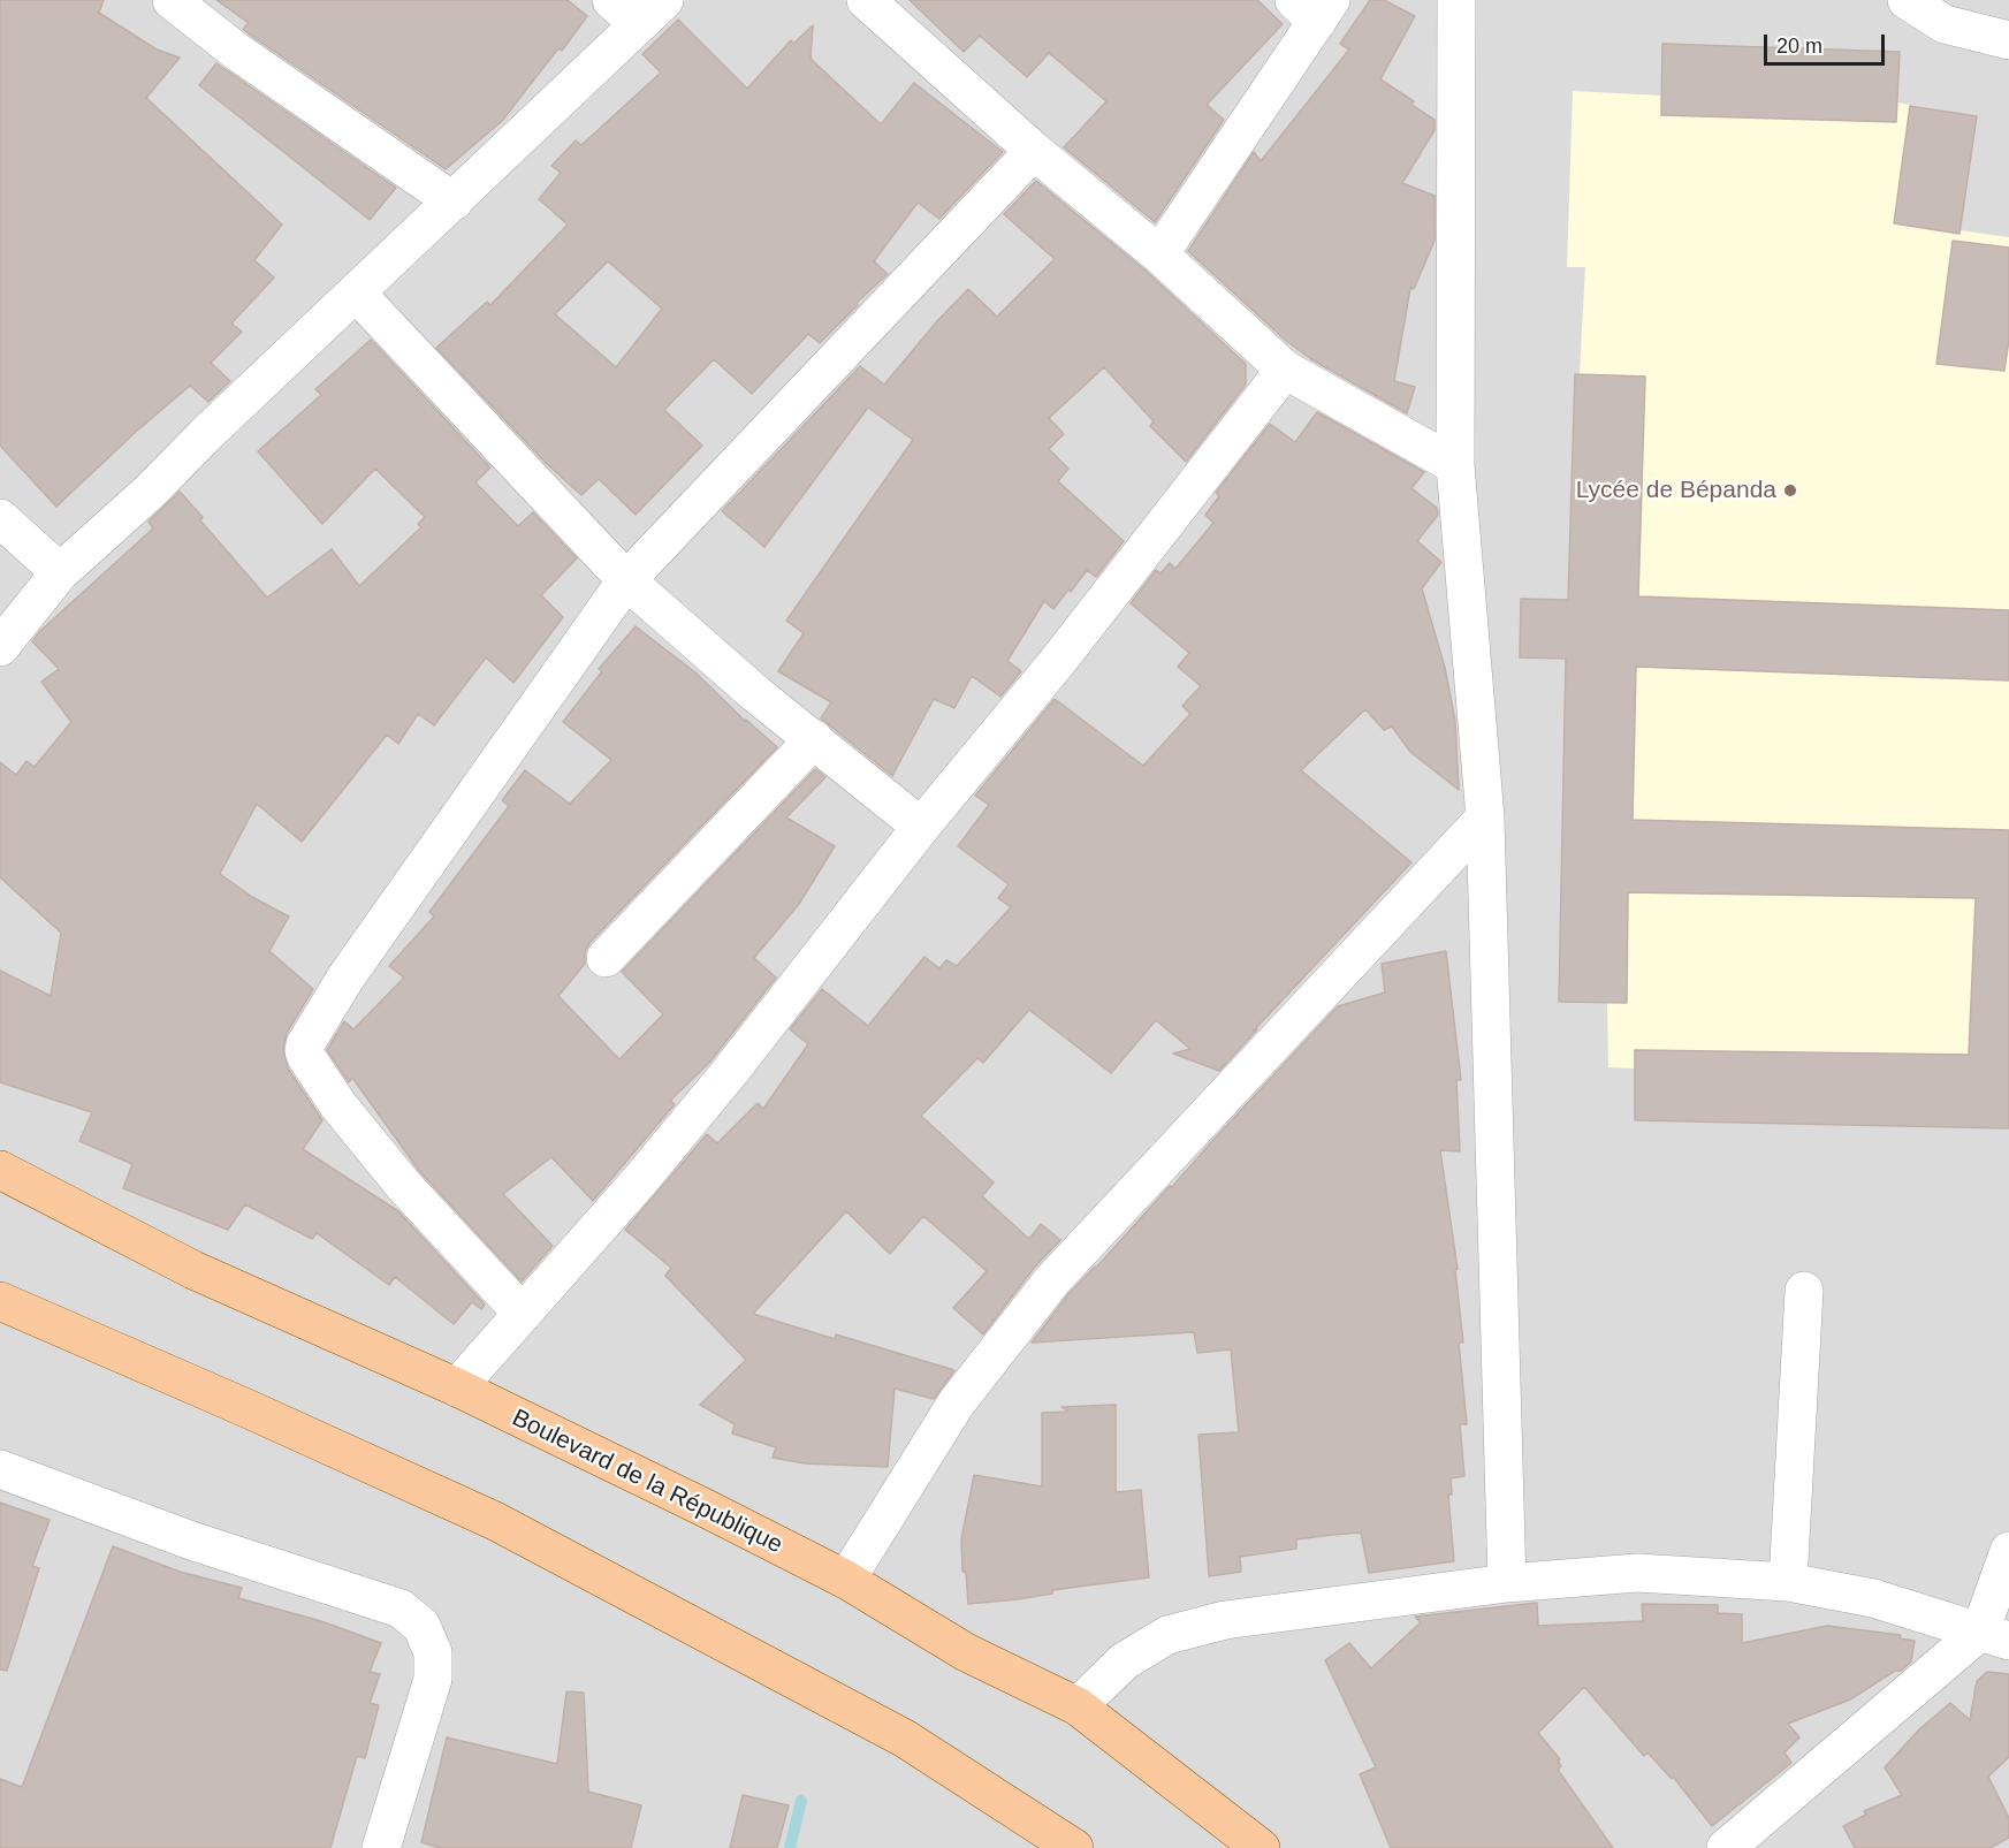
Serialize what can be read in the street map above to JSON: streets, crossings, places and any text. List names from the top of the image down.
{
  "streets": {
    "main road": ["Boulevard de la République"]
  },
  "places": ["Lycée de Bépanda"],
  "scale_bar": "20 m"
}
